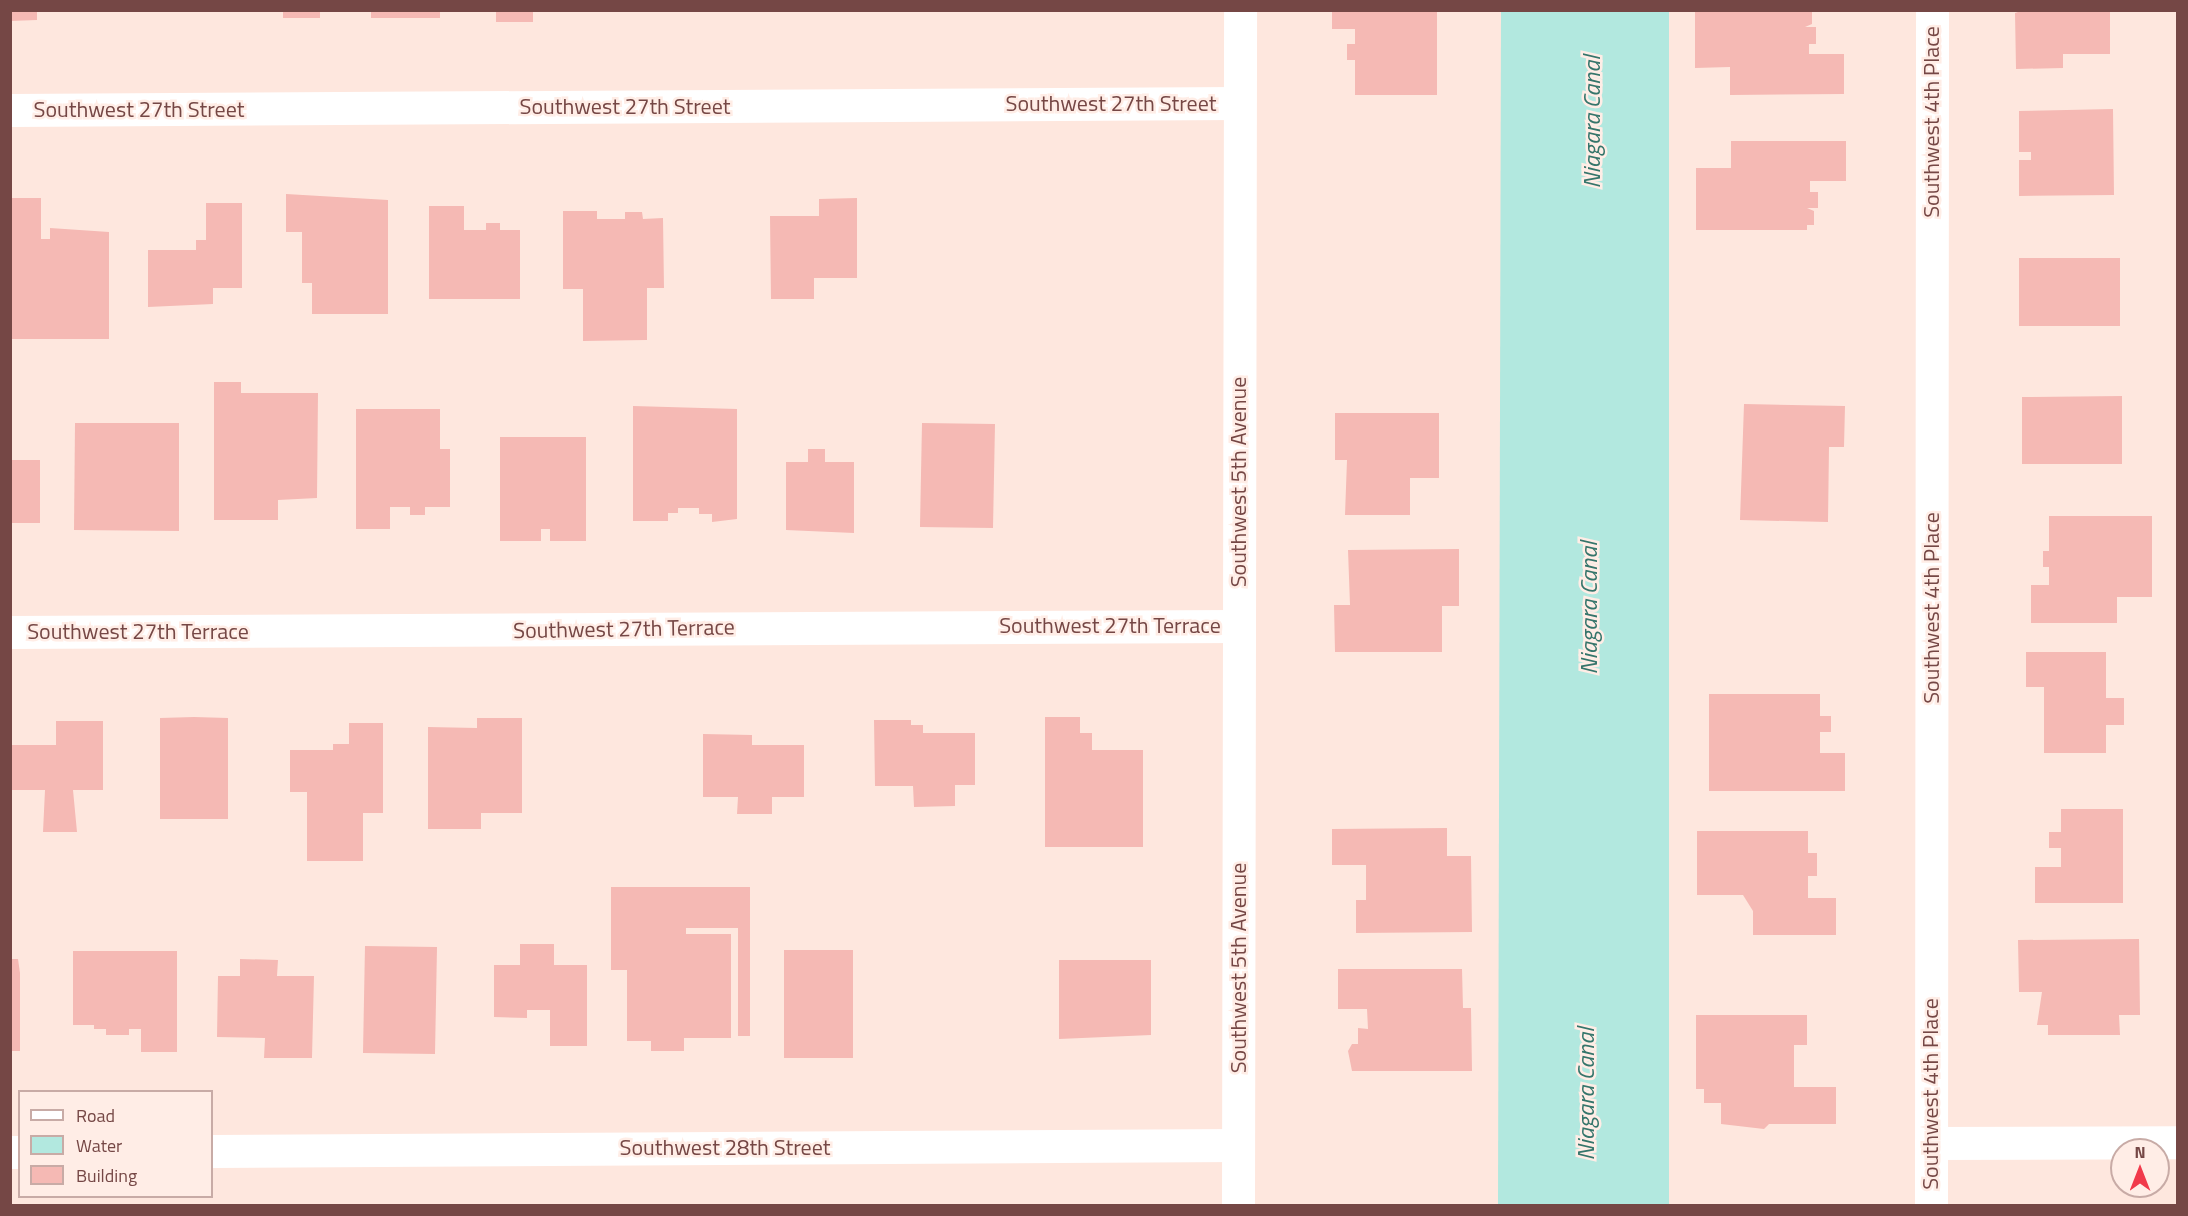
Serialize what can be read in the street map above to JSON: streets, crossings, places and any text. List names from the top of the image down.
{
  "streets": {
    "street": [
      "Southwest 27th Street",
      "Southwest 4th Place",
      "Southwest 5th Avenue",
      "Southwest 27th Terrace",
      "Southwest 28th Street"
    ]
  },
  "crossings": [
    ["Southwest 27th Street", "Southwest 5th Avenue"],
    ["Southwest 5th Avenue", "Southwest 27th Terrace"],
    ["Southwest 5th Avenue", "Southwest 28th Street"]
  ],
  "water": ["Niagara Canal"],
  "legend": ["Road", "Water", "Building"],
  "north": "top"
}
